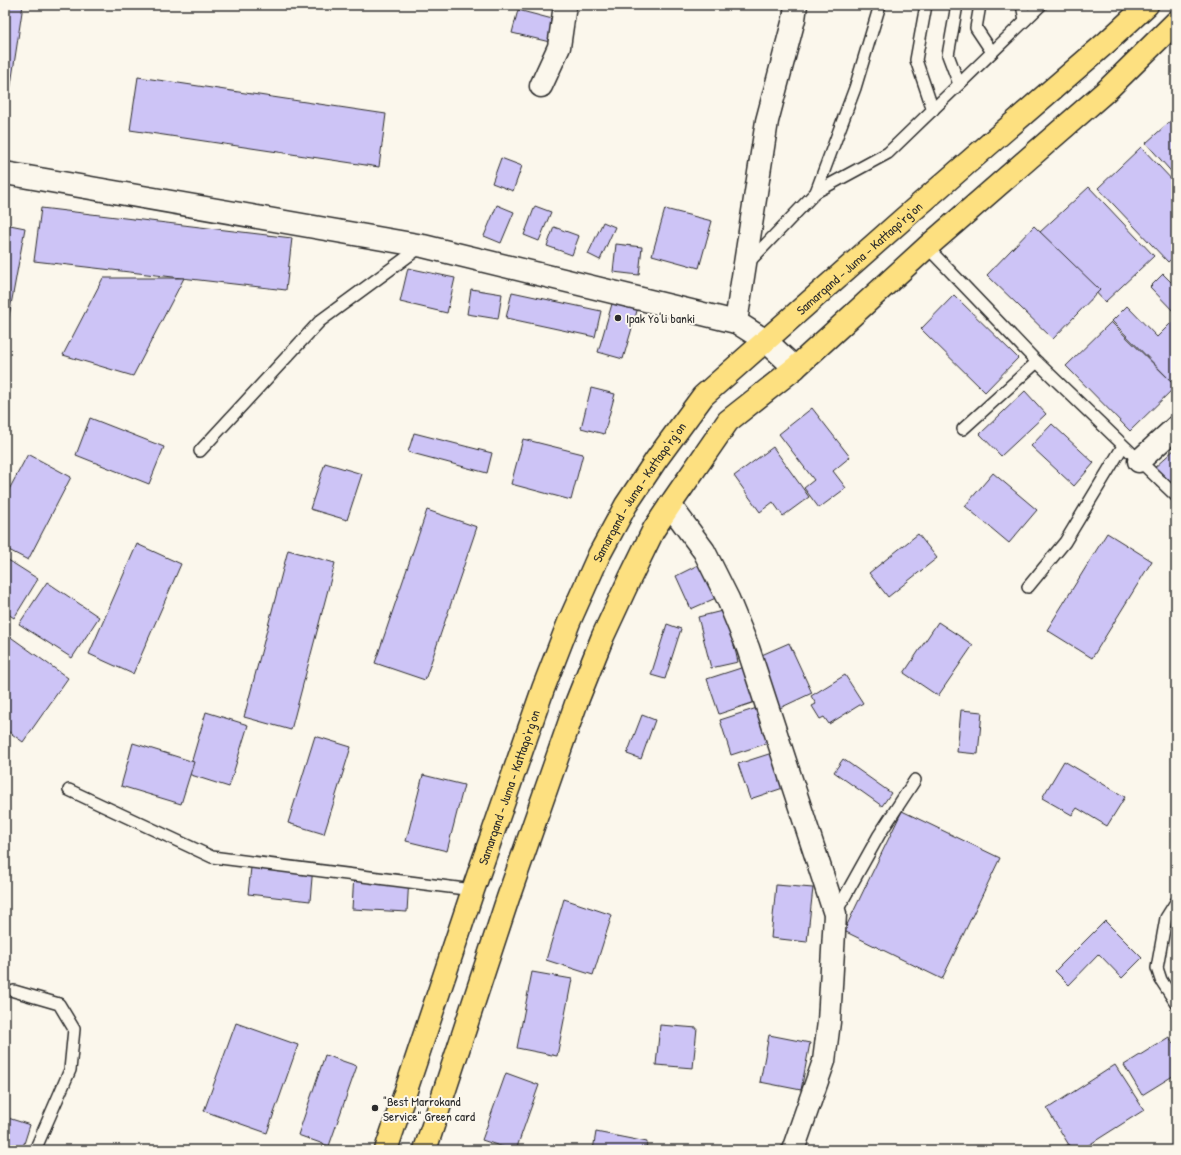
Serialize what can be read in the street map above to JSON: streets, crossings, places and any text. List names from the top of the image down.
{
  "streets": {
    "main road": ["Samarqand - Juma - Kattaqo‘rg‘on"]
  },
  "places": ["Ipak Yo'li banki", "\"Best Marrokand Service\" Green card"]
}
